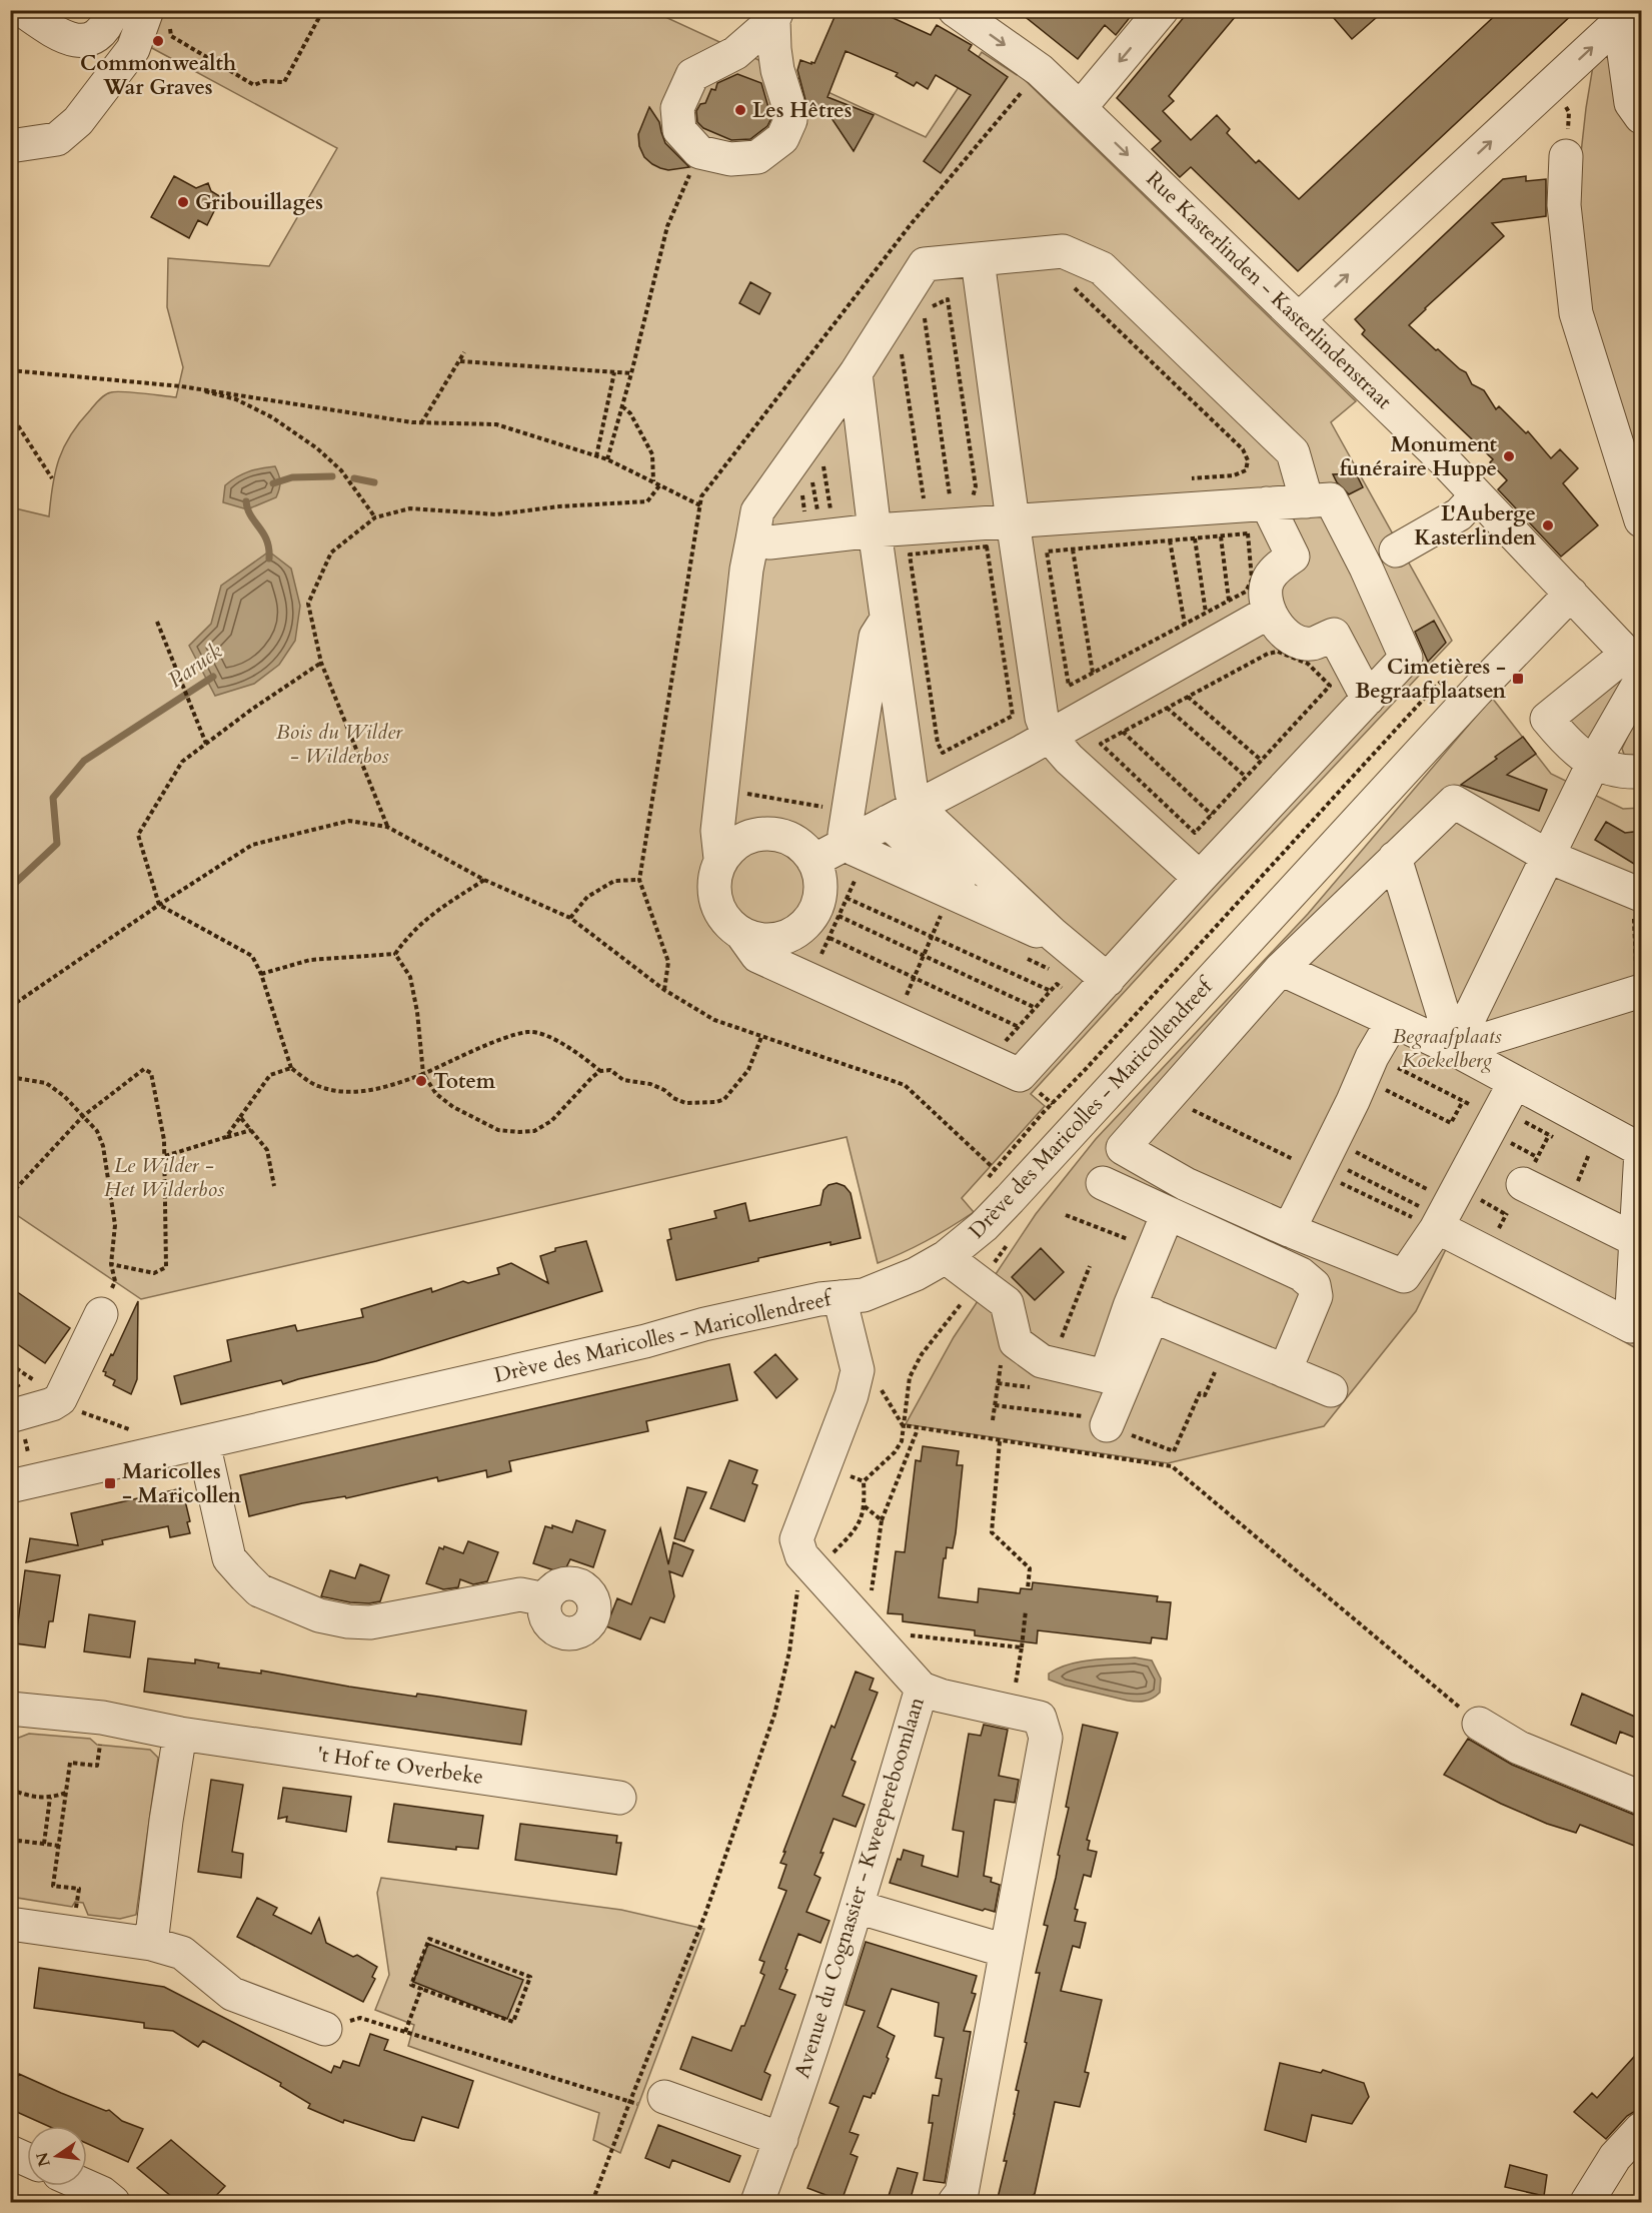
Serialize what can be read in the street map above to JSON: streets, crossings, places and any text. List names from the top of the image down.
{
  "streets": {
    "street": [
      "Rue Kasterlinden - Kasterlindenstraat",
      "Drève des Maricolles - Maricollendreef",
      "'t Hof te Overbeke",
      "Avenue du Cognassier - Kweepereboomlaan"
    ]
  },
  "crossings": [
    ["Rue Kasterlinden - Kasterlindenstraat", "Drève des Maricolles - Maricollendreef"],
    ["Drève des Maricolles - Maricollendreef", "Avenue du Cognassier - Kweepereboomlaan"]
  ],
  "water": ["Paruck"],
  "parks": ["Bois du Wilder - Wilderbos", "Begraafplaats Koekelberg", "Le Wilder - Het Wilderbos"],
  "places": {
    "other": [
      "Commonwealth War Graves",
      "Les Hêtres",
      "Gribouillages",
      "Monument funéraire Huppe",
      "L'Auberge Kasterlinden",
      "Totem"
    ],
    "transit": ["Cimetières - Begraafplaatsen", "Maricolles - Maricollen"]
  },
  "north": "left"
}
